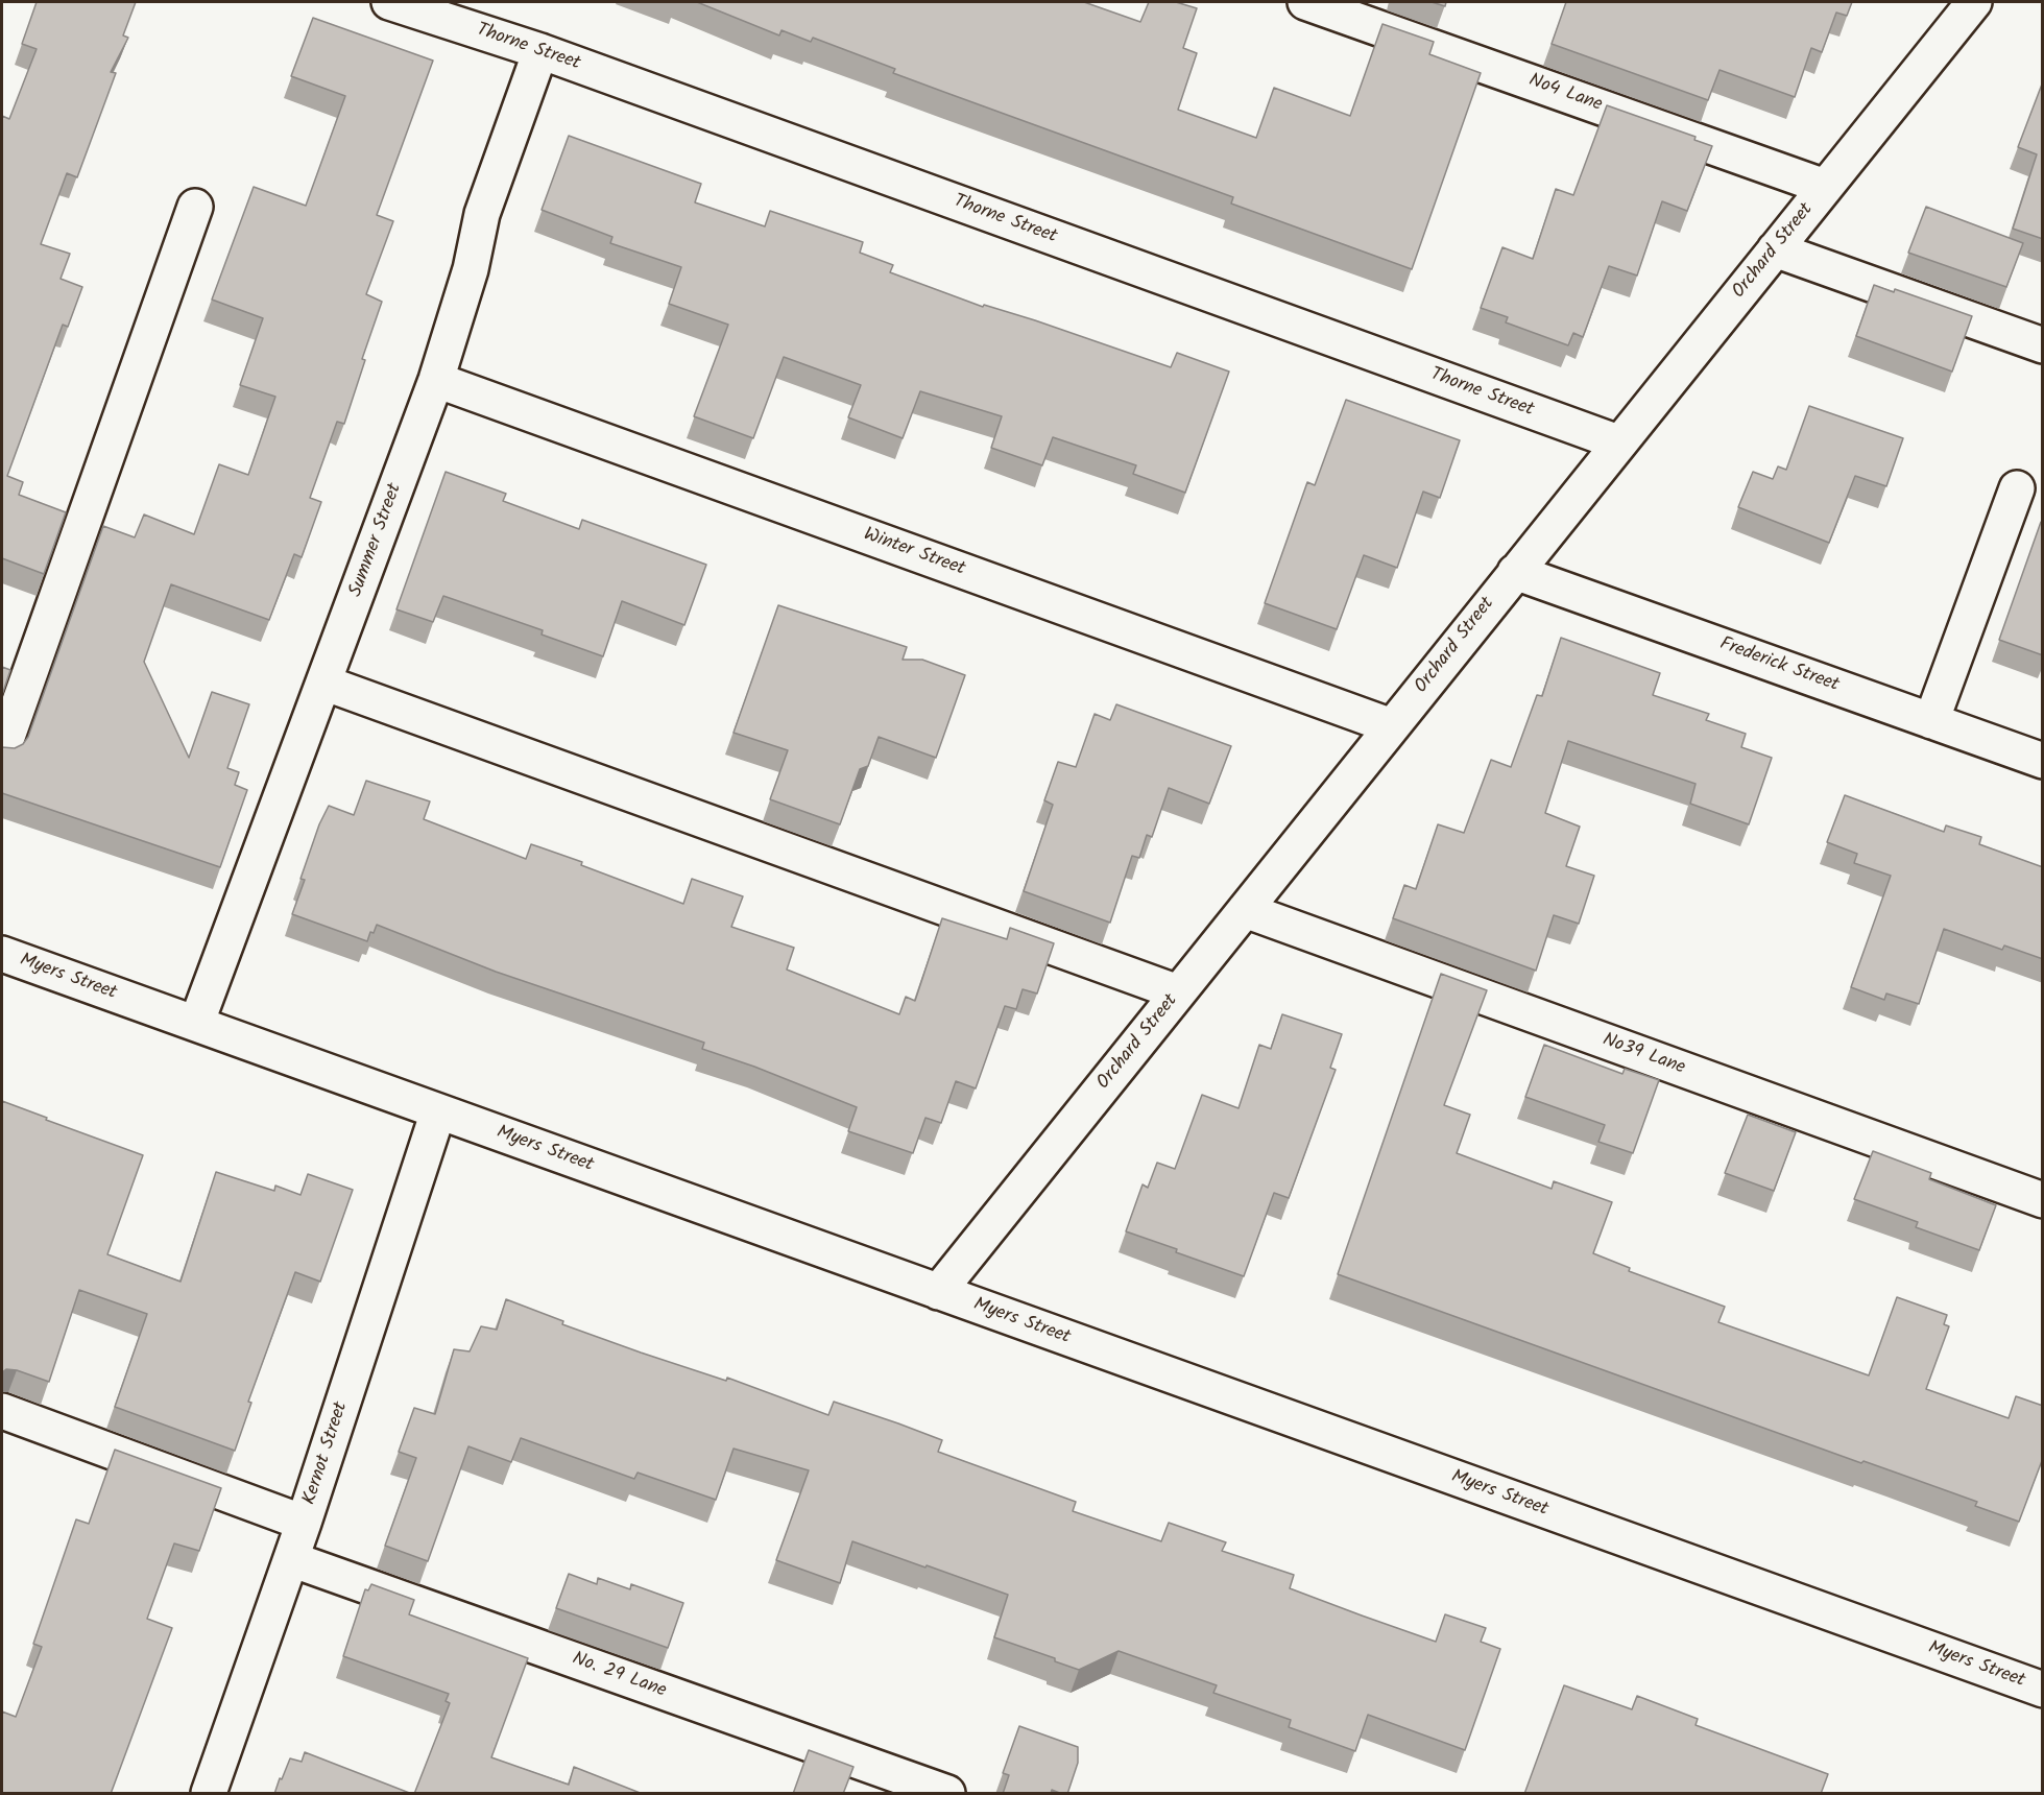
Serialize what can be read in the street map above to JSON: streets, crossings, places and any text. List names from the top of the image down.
{
  "streets": {
    "street": [
      "Thorne Street",
      "No4 Lane",
      "Orchard Street",
      "Summer Street",
      "Winter Street",
      "Frederick Street",
      "Myers Street",
      "No39 Lane",
      "Kernot Street",
      "No. 29 Lane"
    ]
  },
  "crossings": [
    ["Thorne Street", "Orchard Street"],
    ["Thorne Street", "Summer Street"],
    ["No4 Lane", "Orchard Street"],
    ["Orchard Street", "Winter Street"],
    ["Orchard Street", "Frederick Street"],
    ["Orchard Street", "Myers Street"],
    ["Orchard Street", "No39 Lane"],
    ["Summer Street", "Winter Street"],
    ["Summer Street", "Myers Street"],
    ["Myers Street", "Kernot Street"],
    ["Kernot Street", "No. 29 Lane"]
  ]
}
